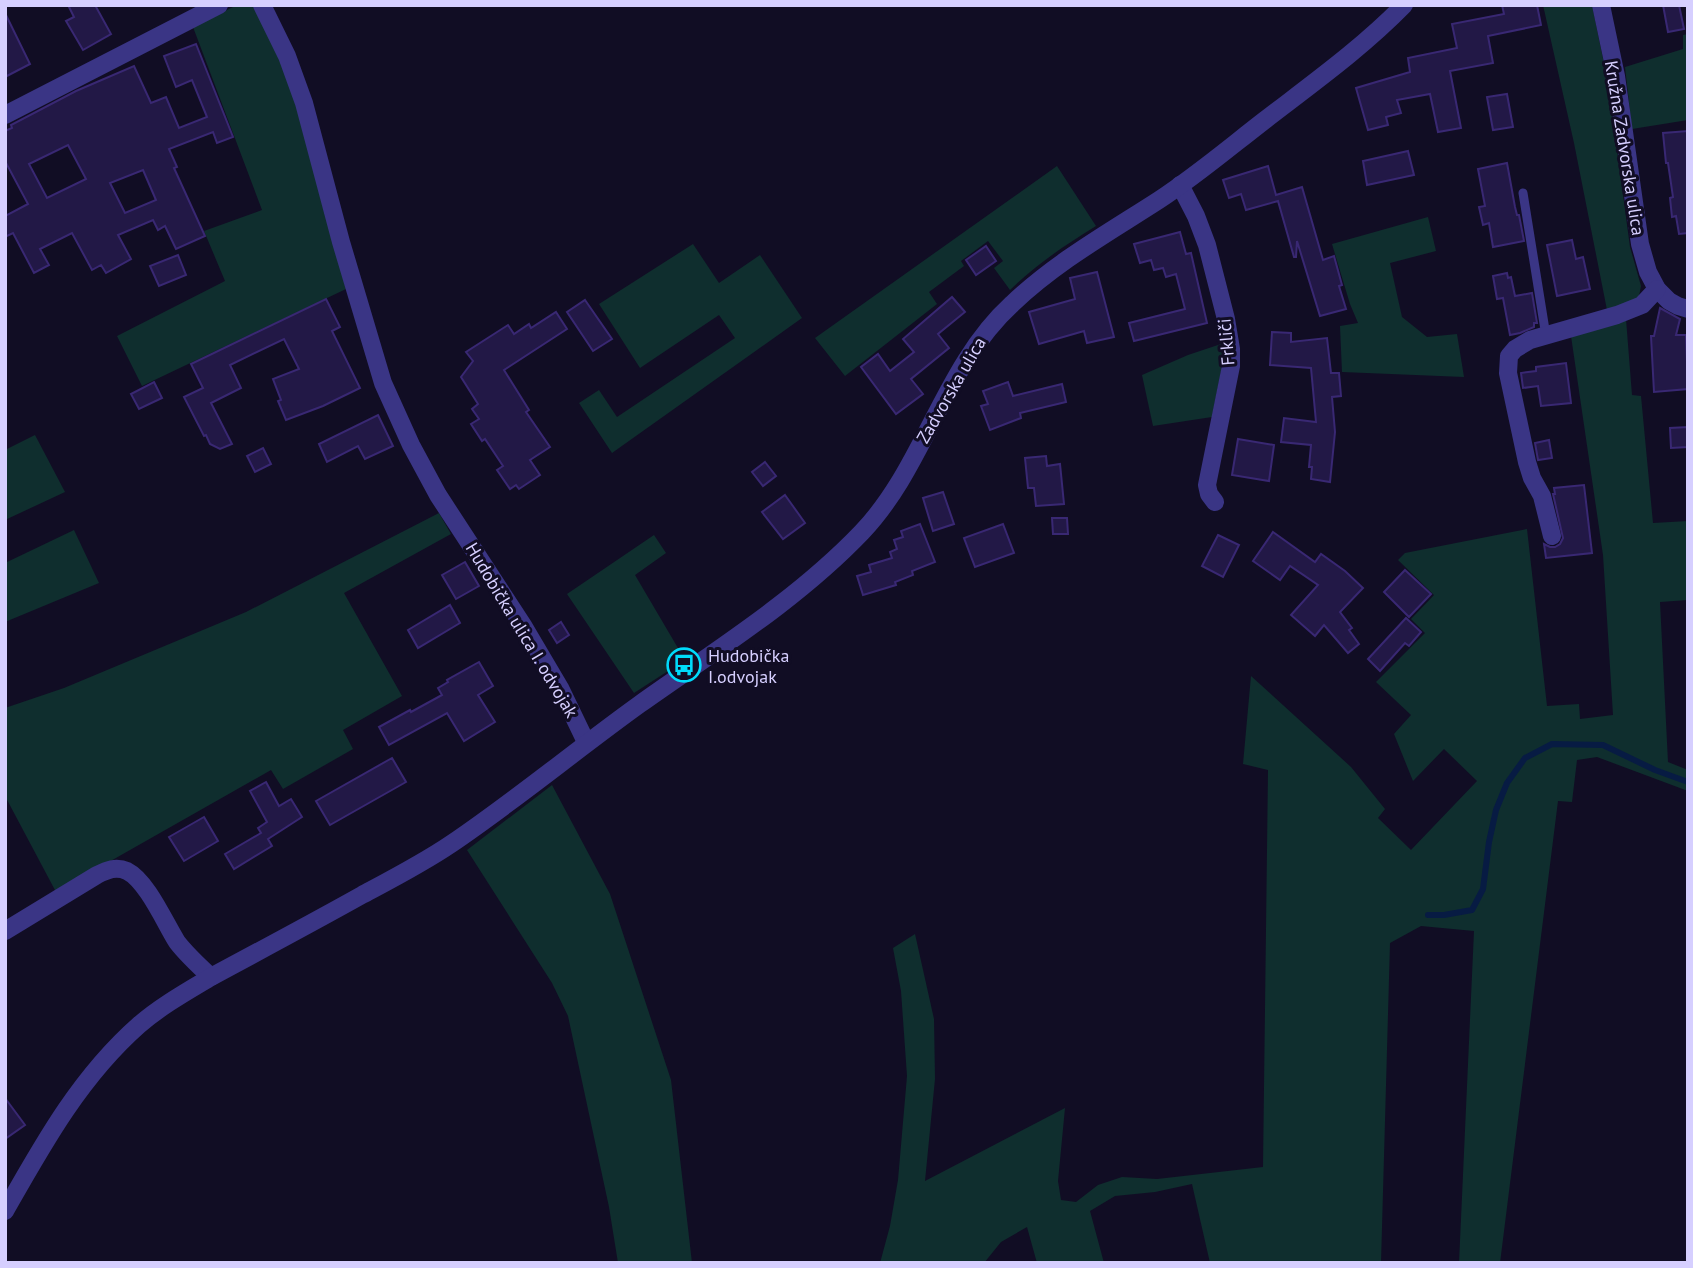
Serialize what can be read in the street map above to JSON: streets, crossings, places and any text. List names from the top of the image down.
{
  "streets": {
    "street": [
      "Kružna Zadvorska ulica",
      "Frkliči",
      "Zadvorska ulica",
      "Hudobička ulica I. odvojak"
    ]
  },
  "crossings": [
    ["Frkliči", "Zadvorska ulica"],
    ["Zadvorska ulica", "Hudobička ulica I. odvojak"]
  ],
  "places": {
    "bus stop": ["Hudobička I.odvojak"]
  }
}
